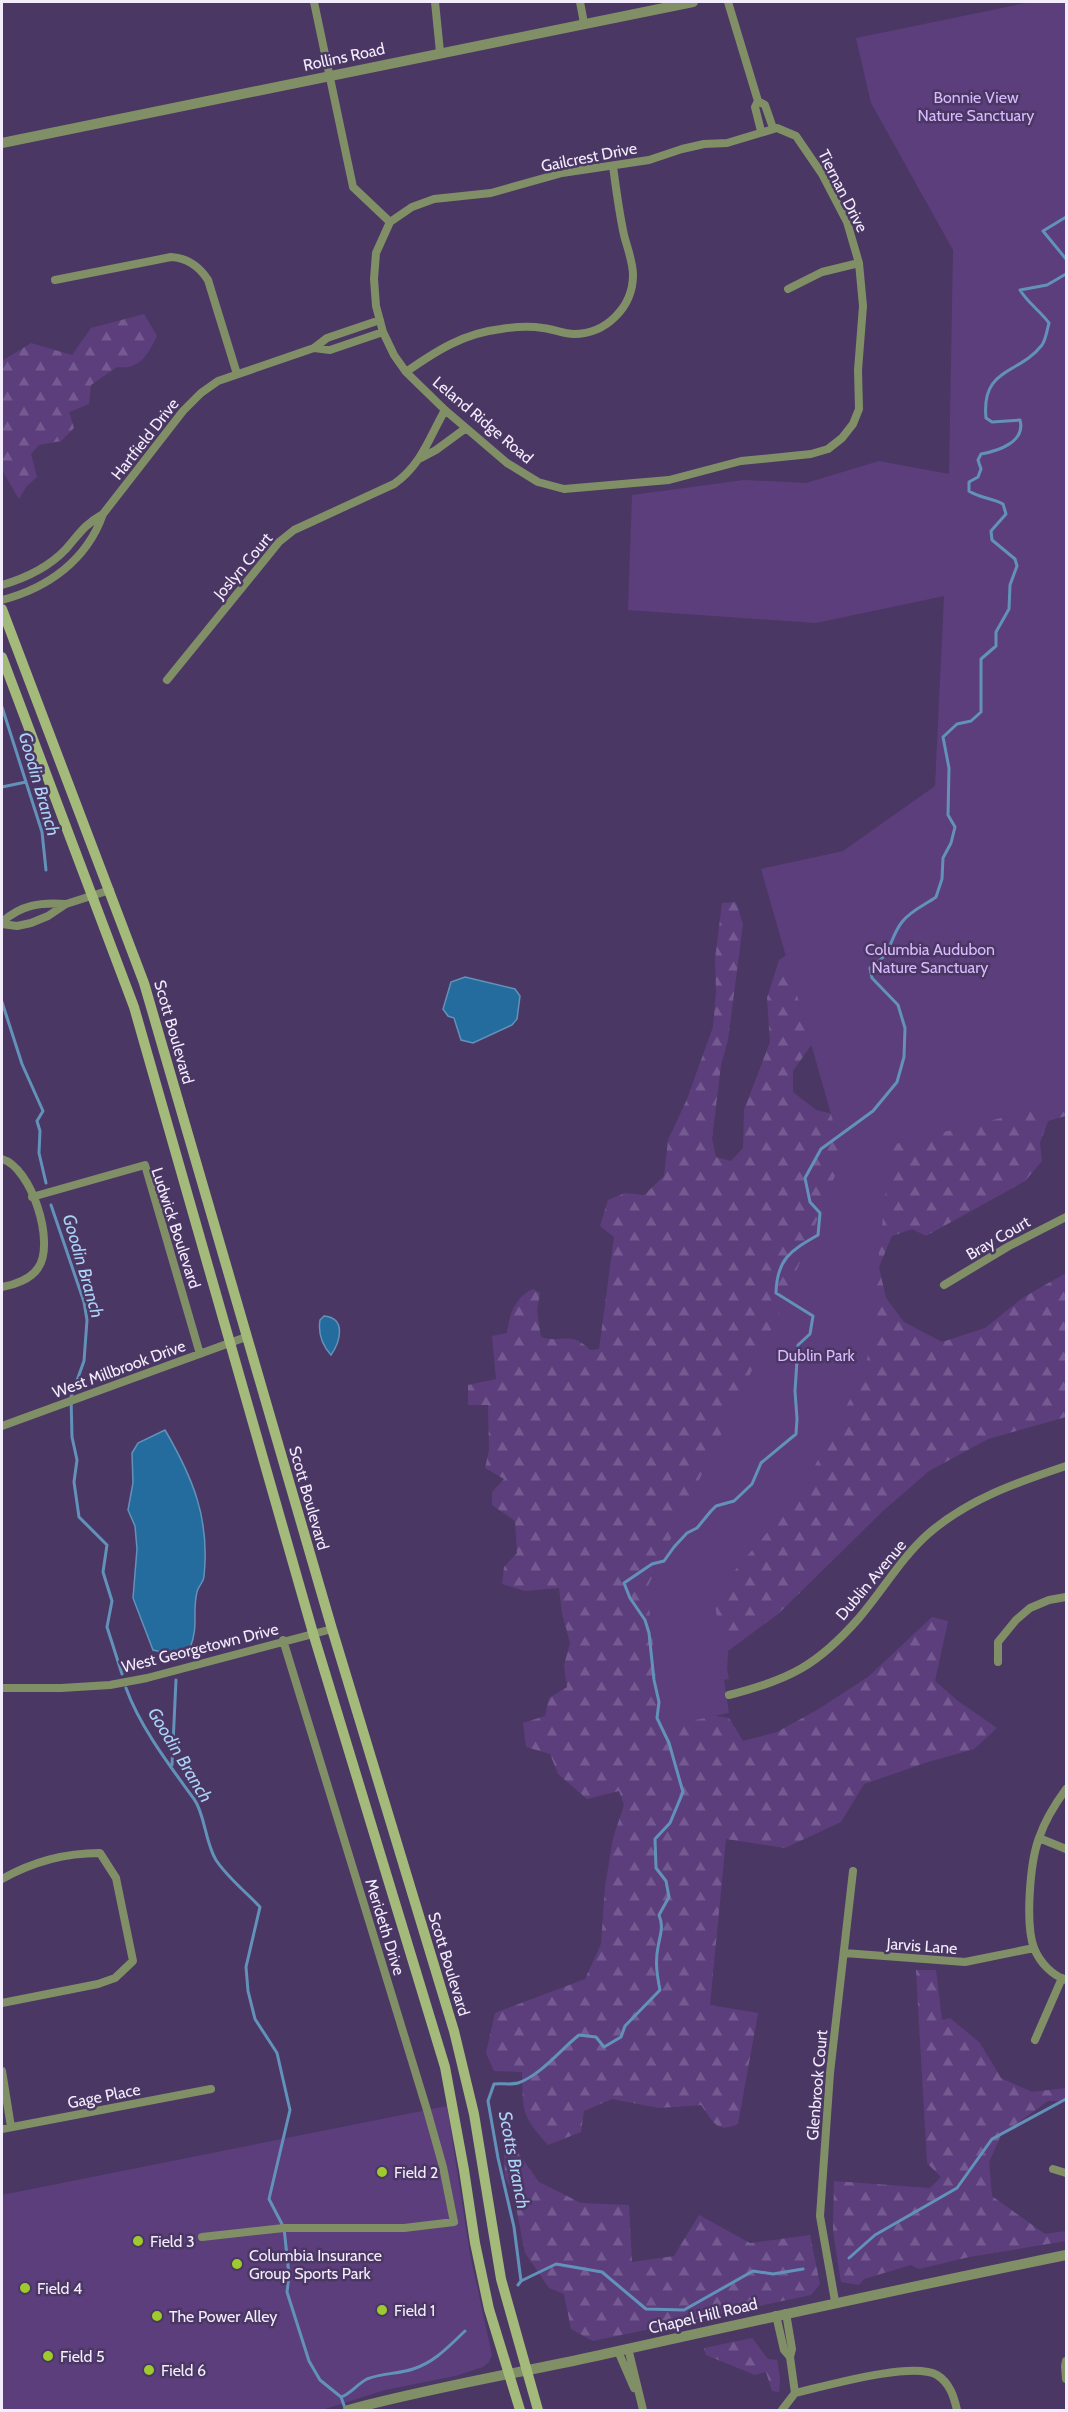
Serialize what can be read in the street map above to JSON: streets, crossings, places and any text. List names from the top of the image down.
{
  "streets": {
    "main road": ["Scott Boulevard"],
    "street": [
      "Rollins Road",
      "Gailcrest Drive",
      "Tiernan Drive",
      "Leland Ridge Road",
      "Hartfield Drive",
      "Joslyn Court",
      "Ludwick Boulevard",
      "Bray Court",
      "West Millbrook Drive",
      "Dublin Avenue",
      "West Georgetown Drive",
      "Merideth Drive",
      "Jarvis Lane",
      "Glenbrook Court",
      "Gage Place",
      "Chapel Hill Road"
    ]
  },
  "crossings": [
    ["Gailcrest Drive", "Leland Ridge Road"],
    ["Tiernan Drive", "Leland Ridge Road"],
    ["Leland Ridge Road", "Hartfield Drive"],
    ["Leland Ridge Road", "Joslyn Court"],
    ["Scott Boulevard", "West Millbrook Drive"],
    ["Scott Boulevard", "West Georgetown Drive"],
    ["Scott Boulevard", "Chapel Hill Road"],
    ["Ludwick Boulevard", "West Millbrook Drive"],
    ["West Georgetown Drive", "Merideth Drive"],
    ["Jarvis Lane", "Glenbrook Court"],
    ["Glenbrook Court", "Chapel Hill Road"]
  ],
  "water": ["Goodin Branch", "Scotts Branch"],
  "parks": ["Bonnie View Nature Sanctuary", "Columbia Audubon Nature Sanctuary", "Dublin Park"],
  "places": [
    "Field 2",
    "Field 3",
    "Columbia Insurance Group Sports Park",
    "Field 4",
    "Field 1",
    "The Power Alley",
    "Field 5",
    "Field 6"
  ]
}
